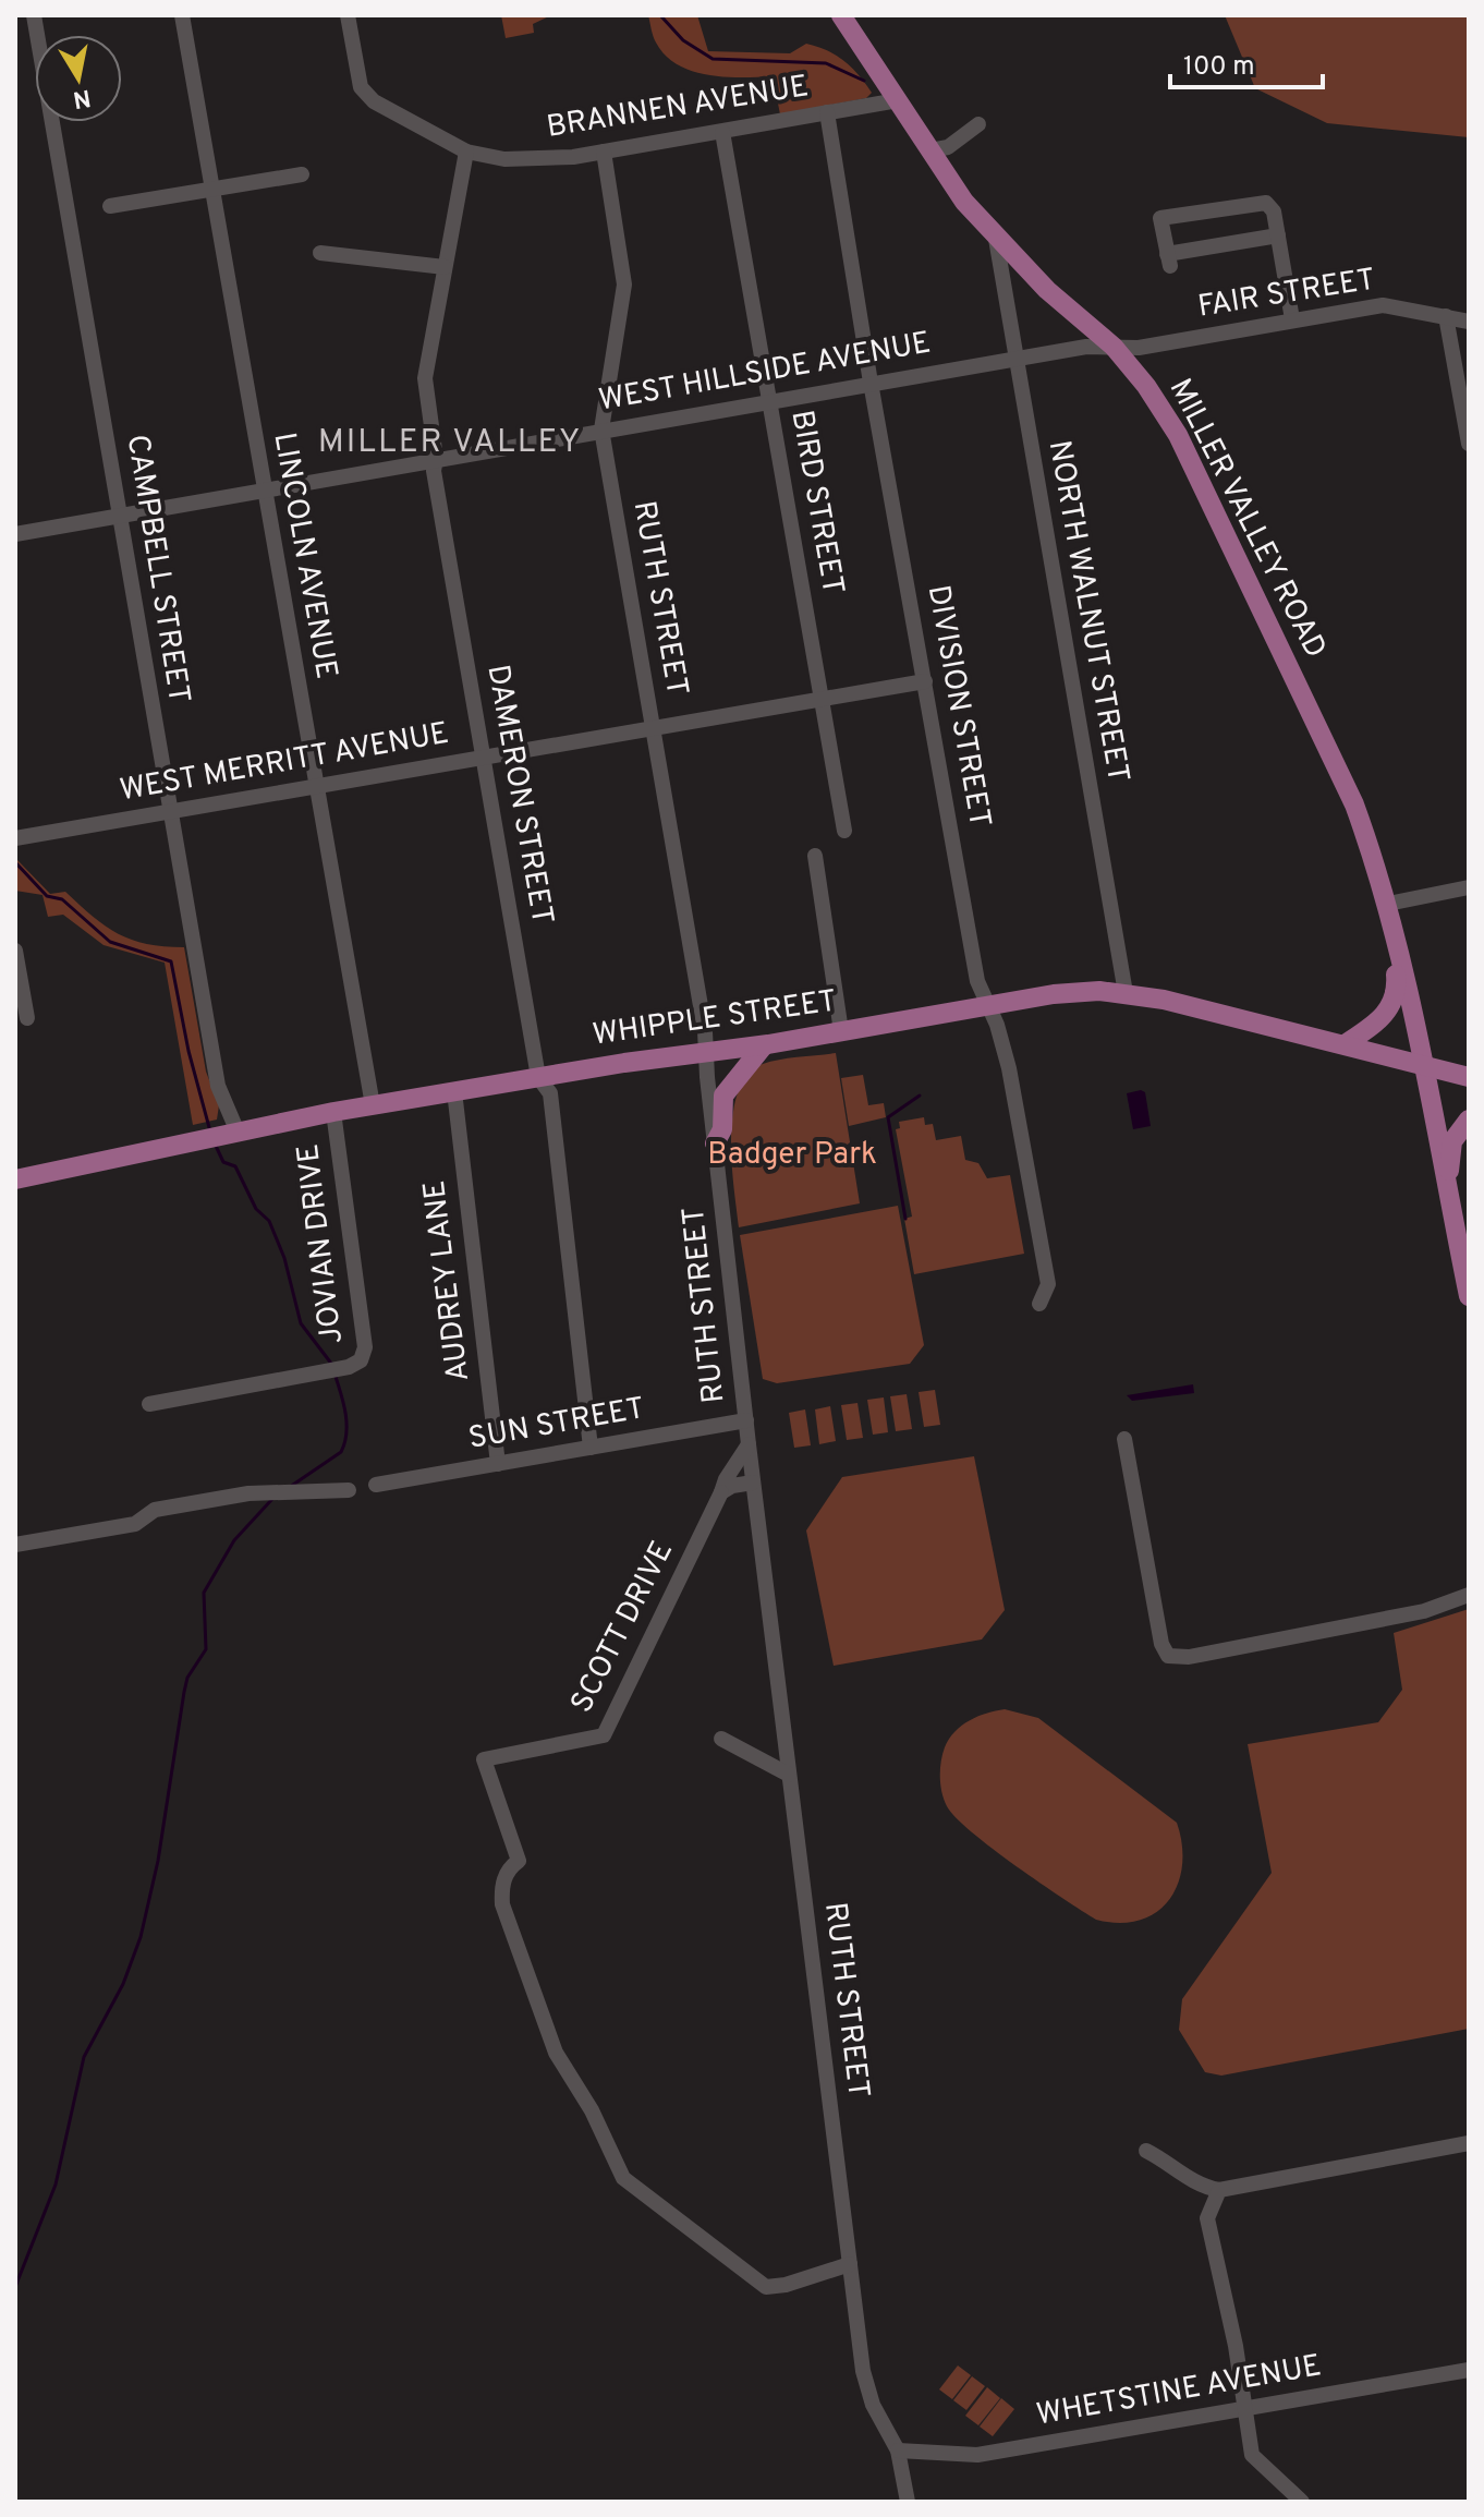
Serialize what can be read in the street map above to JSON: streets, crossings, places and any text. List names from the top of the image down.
{
  "streets": {
    "main road": ["MILLER VALLEY ROAD", "WHIPPLE STREET"],
    "street": [
      "BRANNEN AVENUE",
      "FAIR STREET",
      "WEST HILLSIDE AVENUE",
      "BIRD STREET",
      "LINCOLN AVENUE",
      "CAMPBELL STREET",
      "RUTH STREET",
      "NORTH WALNUT STREET",
      "DIVISION STREET",
      "WEST MERRITT AVENUE",
      "DAMERON STREET",
      "JOVIAN DRIVE",
      "AUDREY LANE",
      "SUN STREET",
      "SCOTT DRIVE",
      "WHETSTINE AVENUE"
    ]
  },
  "crossings": [
    ["BRANNEN AVENUE", "BIRD STREET"],
    ["BRANNEN AVENUE", "MILLER VALLEY ROAD"],
    ["BRANNEN AVENUE", "RUTH STREET"],
    ["BRANNEN AVENUE", "DIVISION STREET"],
    ["BRANNEN AVENUE", "DAMERON STREET"],
    ["FAIR STREET", "WEST HILLSIDE AVENUE"],
    ["FAIR STREET", "MILLER VALLEY ROAD"],
    ["WEST HILLSIDE AVENUE", "BIRD STREET"],
    ["WEST HILLSIDE AVENUE", "MILLER VALLEY ROAD"],
    ["WEST HILLSIDE AVENUE", "LINCOLN AVENUE"],
    ["WEST HILLSIDE AVENUE", "CAMPBELL STREET"],
    ["WEST HILLSIDE AVENUE", "RUTH STREET"],
    ["WEST HILLSIDE AVENUE", "NORTH WALNUT STREET"],
    ["WEST HILLSIDE AVENUE", "DIVISION STREET"],
    ["WEST HILLSIDE AVENUE", "DAMERON STREET"],
    ["BIRD STREET", "WEST MERRITT AVENUE"],
    ["MILLER VALLEY ROAD", "NORTH WALNUT STREET"],
    ["MILLER VALLEY ROAD", "WHIPPLE STREET"],
    ["LINCOLN AVENUE", "WEST MERRITT AVENUE"],
    ["LINCOLN AVENUE", "WHIPPLE STREET"],
    ["CAMPBELL STREET", "WEST MERRITT AVENUE"],
    ["CAMPBELL STREET", "WHIPPLE STREET"],
    ["RUTH STREET", "WEST MERRITT AVENUE"],
    ["RUTH STREET", "WHIPPLE STREET"],
    ["RUTH STREET", "SUN STREET"],
    ["RUTH STREET", "SCOTT DRIVE"],
    ["RUTH STREET", "WHETSTINE AVENUE"],
    ["NORTH WALNUT STREET", "WHIPPLE STREET"],
    ["DIVISION STREET", "WEST MERRITT AVENUE"],
    ["DIVISION STREET", "WHIPPLE STREET"],
    ["WEST MERRITT AVENUE", "DAMERON STREET"],
    ["DAMERON STREET", "WHIPPLE STREET"],
    ["DAMERON STREET", "SUN STREET"],
    ["WHIPPLE STREET", "JOVIAN DRIVE"],
    ["WHIPPLE STREET", "AUDREY LANE"],
    ["AUDREY LANE", "SUN STREET"]
  ],
  "districts": ["MILLER VALLEY"],
  "parks": ["Badger Park"],
  "scale_bar": "100 m",
  "north": "bottom"
}
